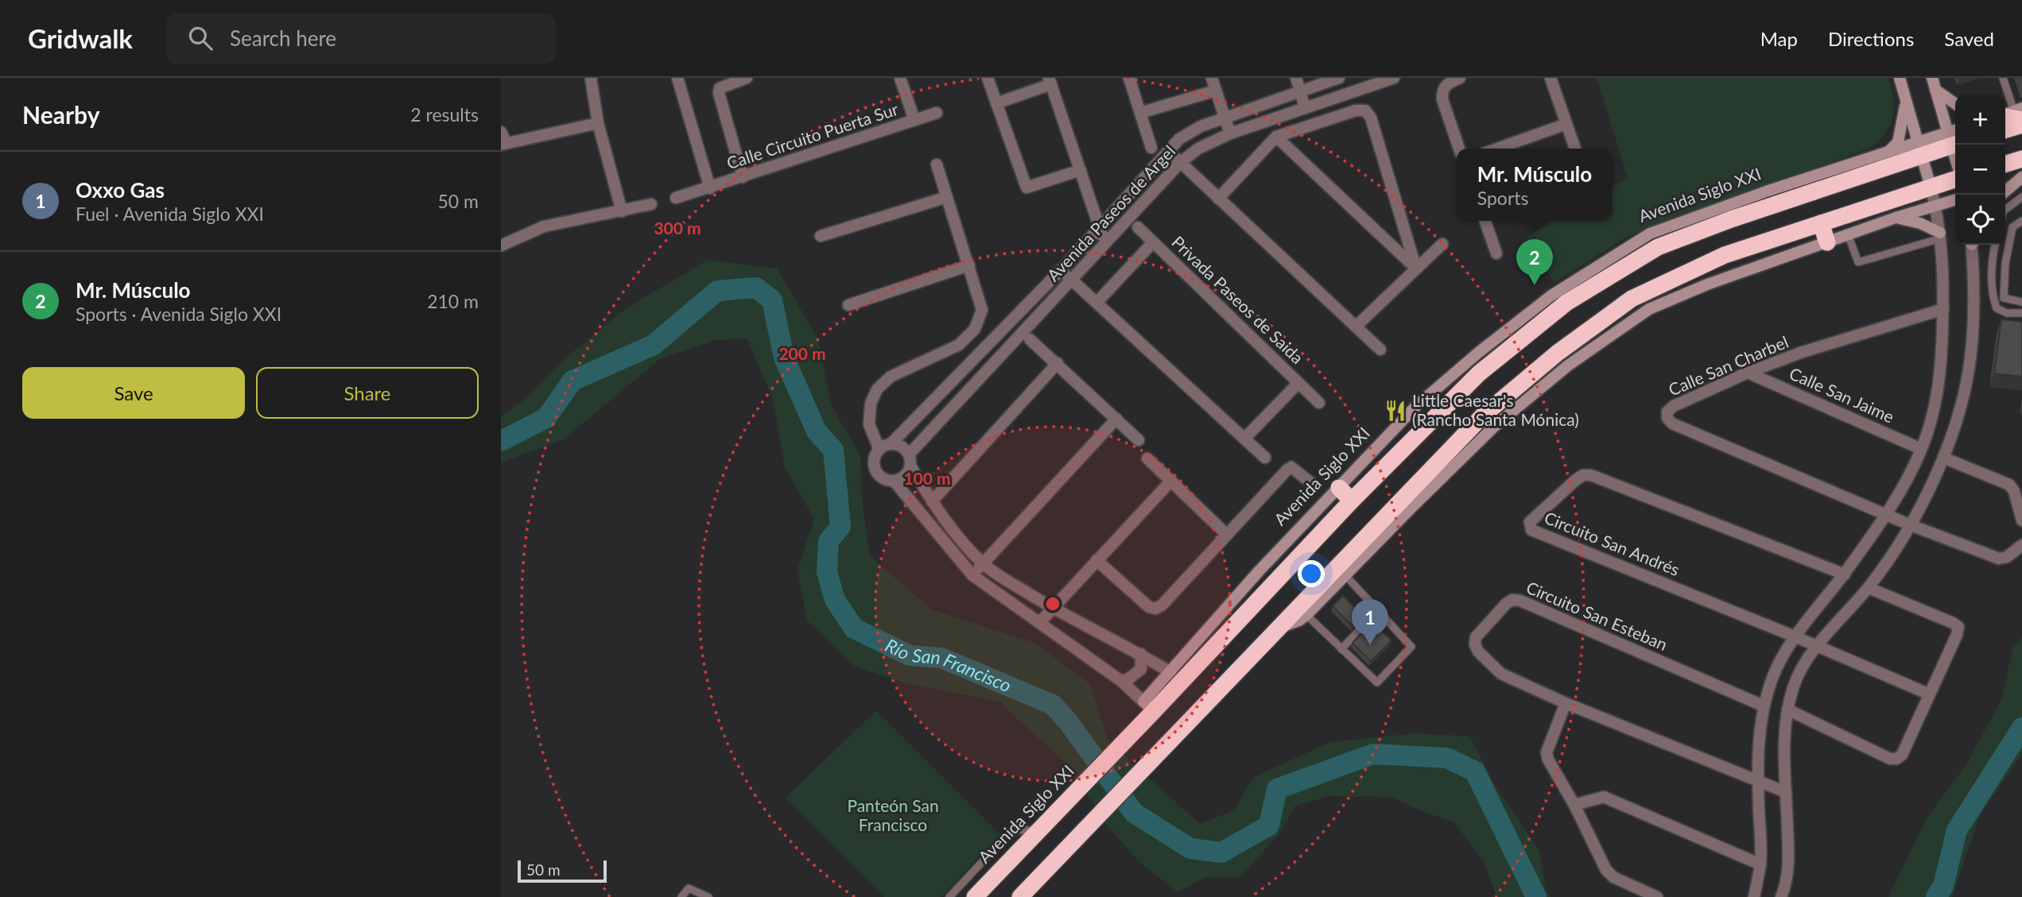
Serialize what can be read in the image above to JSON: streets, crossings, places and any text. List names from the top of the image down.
{
  "streets": {
    "highway": ["Avenida Siglo XXI"],
    "street": [
      "Calle Circuito Puerta Sur",
      "Avenida Paseos de Argel",
      "Privada Paseos de Saida",
      "Calle San Charbel",
      "Calle San Jaime",
      "Circuito San Andrés",
      "Circuito San Esteban"
    ]
  },
  "crossings": [
    ["Calle San Charbel", "Calle San Jaime"]
  ],
  "water": ["Río San Francisco"],
  "parks": ["Panteón San Francisco"],
  "places": {
    "restaurant": ["Little Caesar's (Rancho Santa Mónica)"]
  },
  "scale_bar": "50 m",
  "page": {
    "header": "Gridwalk",
    "search": "Search here",
    "nav": ["Map", "Directions", "Saved"],
    "heading": ["Nearby", "2 results"],
    "map_buttons": ["+", "−"],
    "popup": ["Mr. Músculo", "Sports"],
    "list": [
      {
        "mark": "1",
        "name": "Oxxo Gas",
        "note": "Fuel · Avenida Siglo XXI",
        "value": "50 m"
      },
      {
        "mark": "2",
        "name": "Mr. Músculo",
        "note": "Sports · Avenida Siglo XXI",
        "value": "210 m"
      }
    ],
    "pins": ["2", "1"],
    "buttons": ["Save", "Share"],
    "scale": "50 m"
  },
  "rings": ["300 m", "200 m", "100 m"]
}
